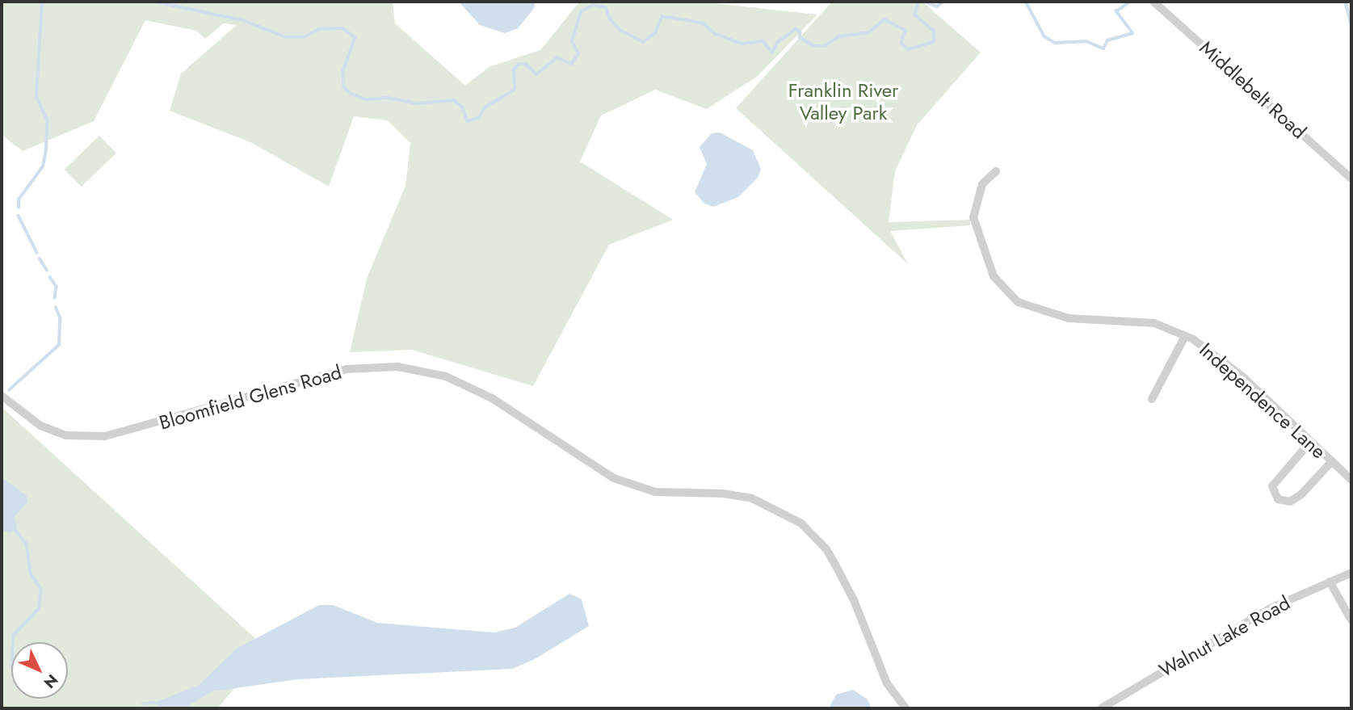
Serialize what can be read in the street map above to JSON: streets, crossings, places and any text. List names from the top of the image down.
{
  "streets": {
    "street": [
      "Middlebelt Road",
      "Bloomfield Glens Road",
      "Independence Lane",
      "Walnut Lake Road"
    ]
  },
  "parks": ["Franklin River Valley Park"],
  "north": "bottom right"
}
